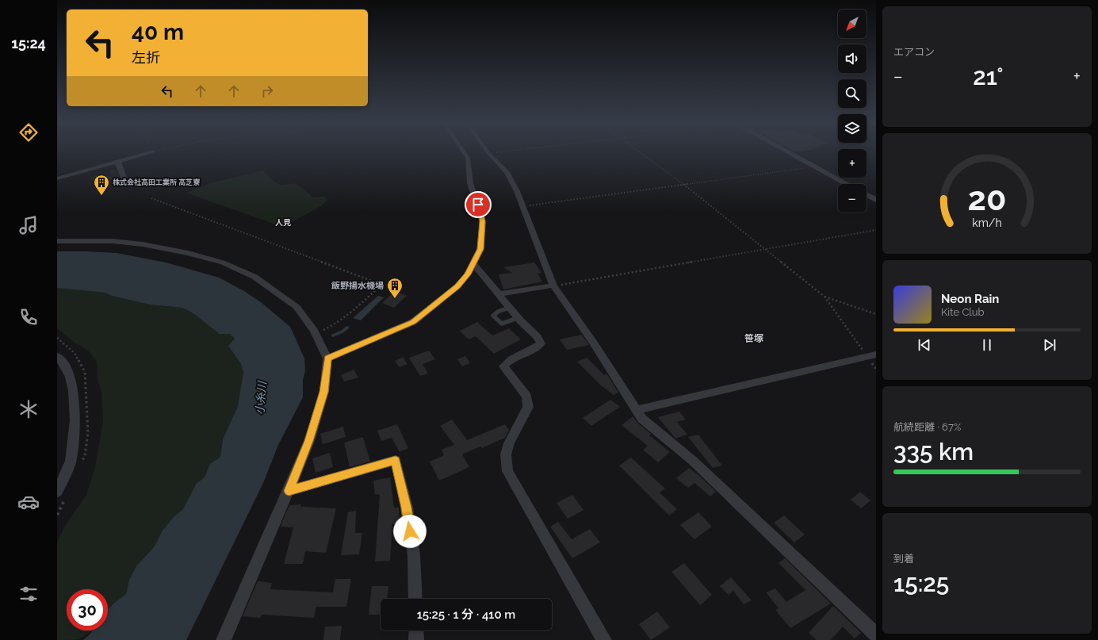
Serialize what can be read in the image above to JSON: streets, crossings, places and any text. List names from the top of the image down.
{
  "districts": ["人見", "笹塚"],
  "water": ["小糸川"],
  "places": {
    "building": ["株式会社高田工業所 高芝寮", "飯野揚水機場"]
  },
  "north": "bottom left",
  "page": {
    "tabs": "15:24",
    "tile": [
      "エアコン",
      ["航続距離 · 67%", "335 km"],
      ["到着", "15:25"]
    ],
    "map_buttons": ["+", "−"],
    "turn": ["40 m", "左折"],
    "heat": ["−", "21°", "+"],
    "song": ["Neon Rain", "Kite Club"],
    "limit": "30",
    "trip": "15:25 · 1 分 · 410 m",
    "gauge": ["20", "km/h"]
  }
}
